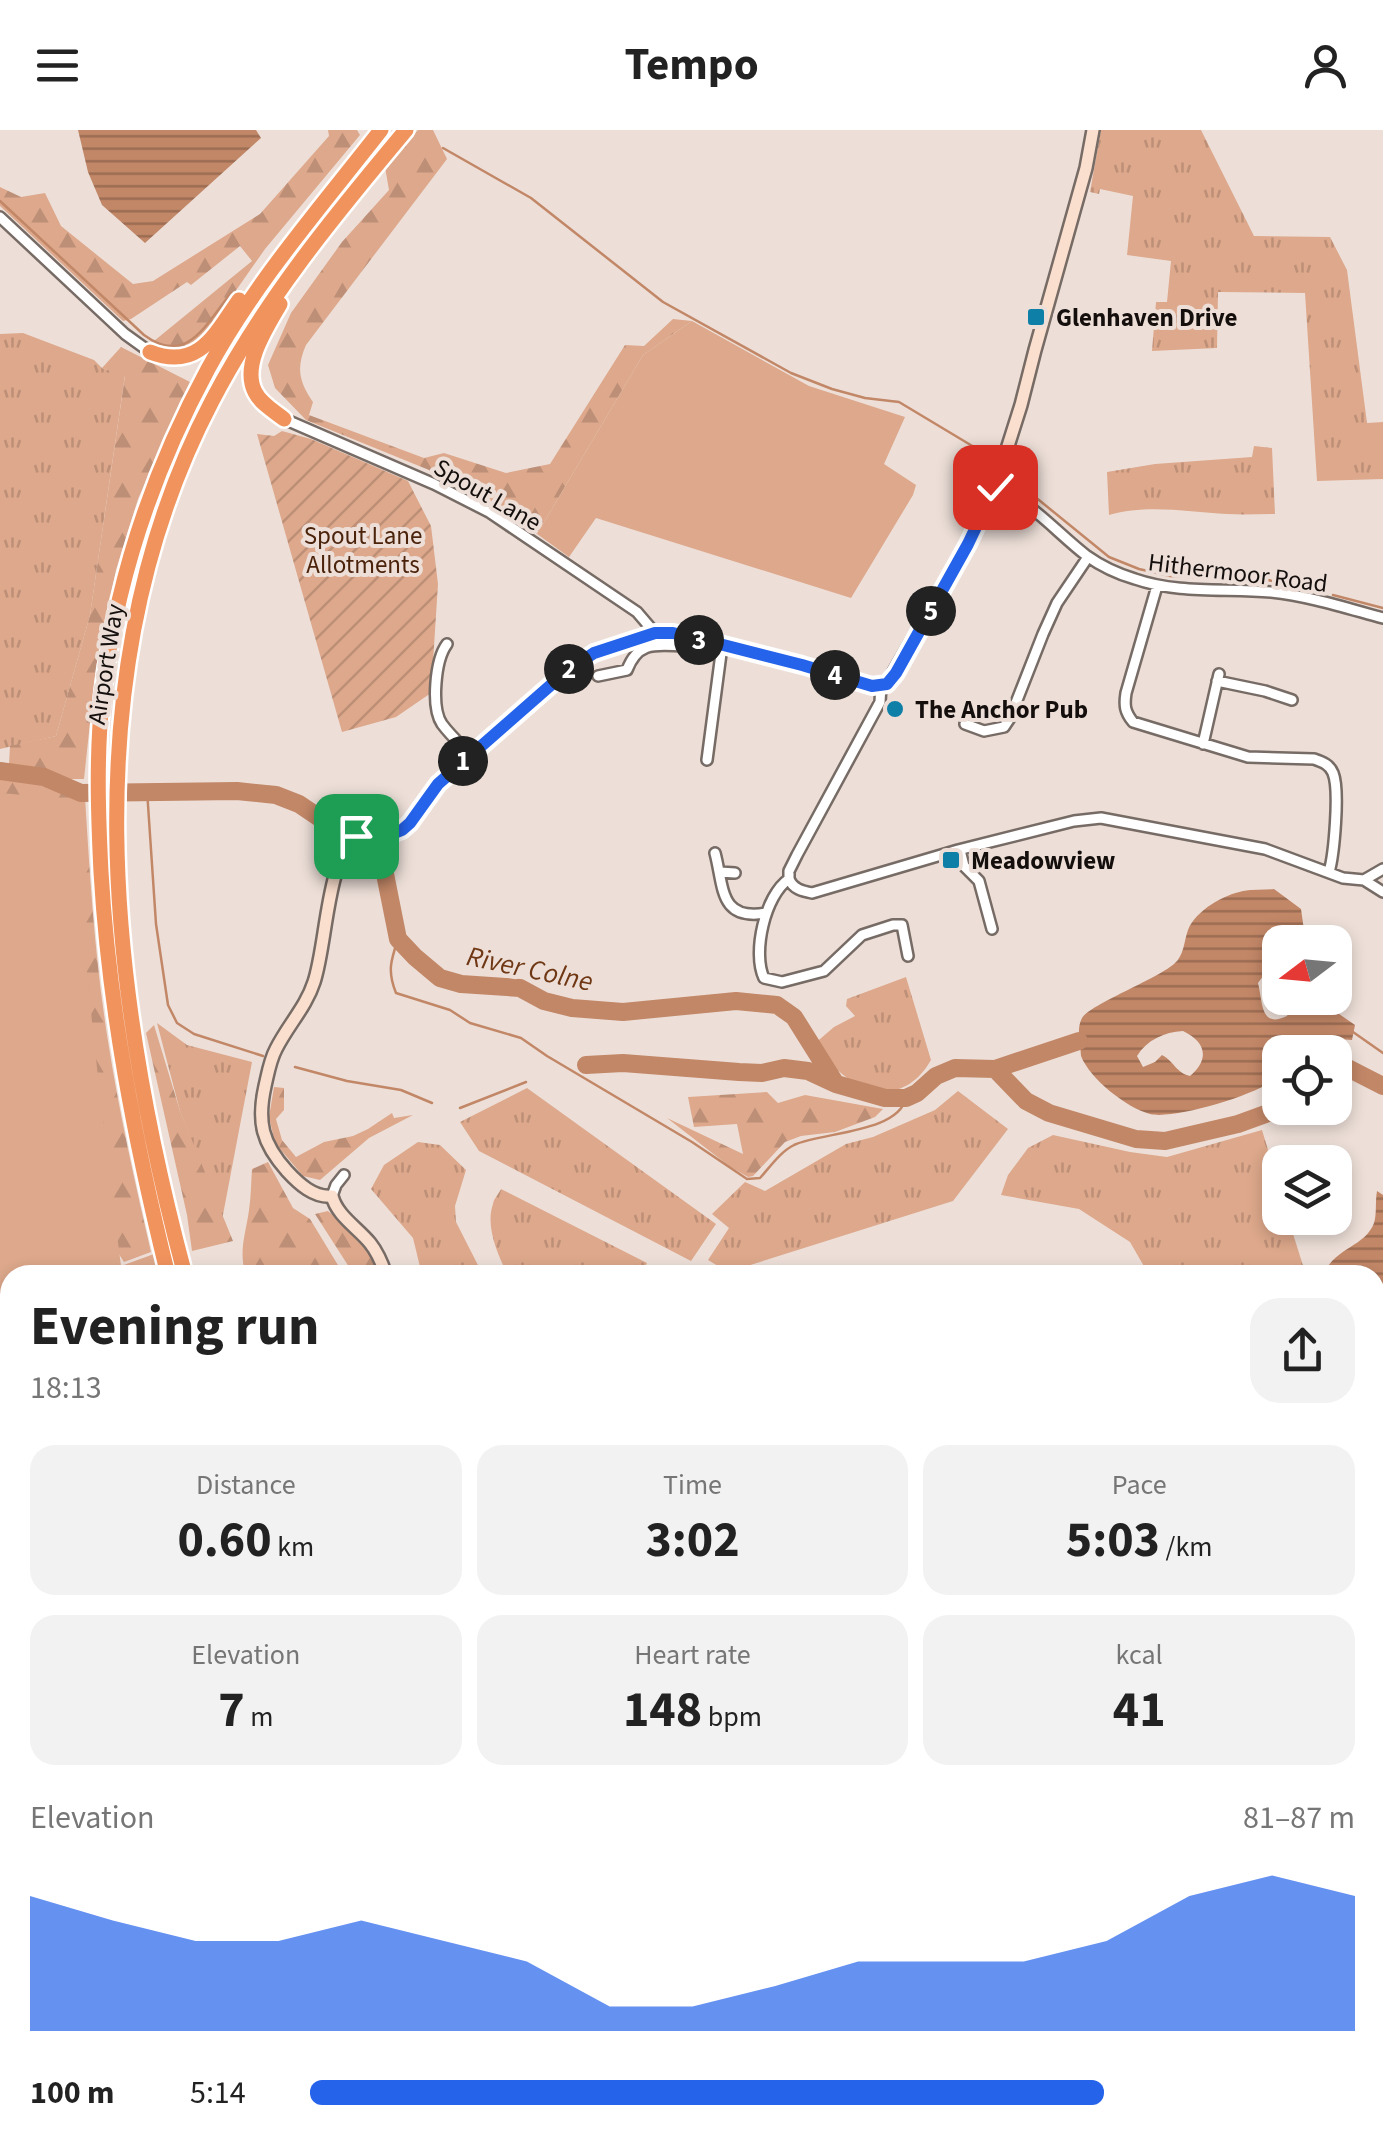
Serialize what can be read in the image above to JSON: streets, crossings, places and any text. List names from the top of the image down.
{
  "streets": {
    "highway": ["Airport Way"],
    "street": ["Spout Lane", "Hithermoor Road"]
  },
  "water": ["River Colne"],
  "parks": ["Spout Lane Allotments"],
  "places": {
    "transit": ["Glenhaven Drive", "Meadowview"],
    "other": ["The Anchor Pub"]
  },
  "north": "left",
  "page": {
    "header": "Tempo",
    "pins": [
      "5",
      "3",
      "2",
      "4",
      "1"
    ],
    "heading": ["Evening run", "18:13"],
    "stats": [
      ["Distance", "0.60 km"],
      ["Time", "3:02"],
      ["Pace", "5:03 /km"],
      ["Elevation", "7 m"],
      ["Heart rate", "148 bpm"],
      ["kcal", "41"]
    ],
    "chart": ["Elevation", "81–87 m"],
    "list": [
      {
        "name": "100 m",
        "note": "5:14"
      }
    ]
  }
}
